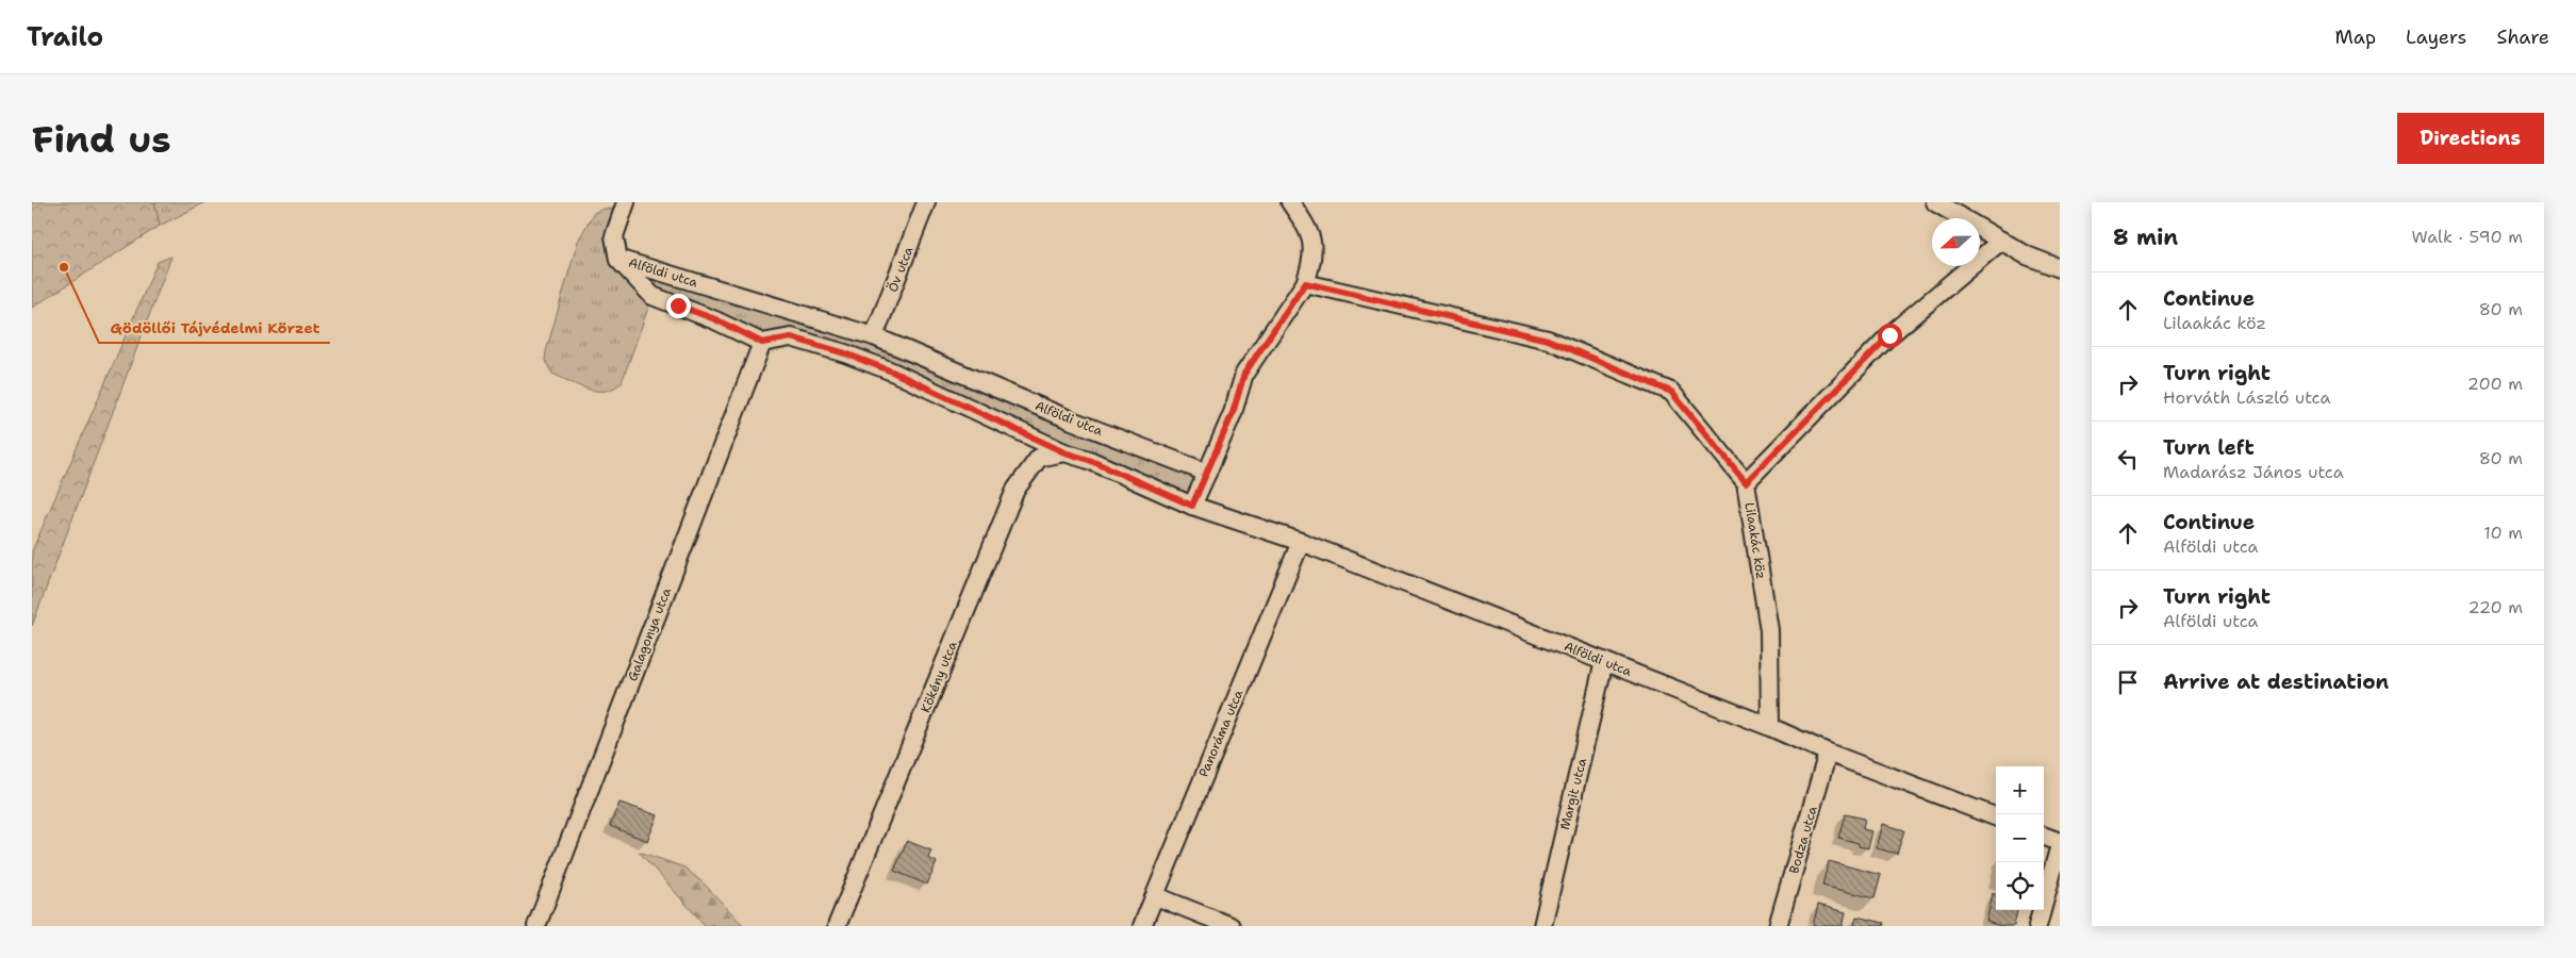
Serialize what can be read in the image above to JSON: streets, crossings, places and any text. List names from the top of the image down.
{
  "streets": {
    "street": [
      "Öv utca",
      "Alföldi utca",
      "Lilaakác köz",
      "Galagonya utca",
      "Kökény utca",
      "Panoráma utca",
      "Margit utca",
      "Bodza utca"
    ]
  },
  "crossings": [
    ["Öv utca", "Alföldi utca"],
    ["Alföldi utca", "Lilaakác köz"],
    ["Alföldi utca", "Galagonya utca"],
    ["Alföldi utca", "Kökény utca"],
    ["Alföldi utca", "Panoráma utca"],
    ["Alföldi utca", "Margit utca"],
    ["Alföldi utca", "Bodza utca"]
  ],
  "places": ["Gödöllői Tájvédelmi Körzet"],
  "north": "left",
  "page": {
    "header": "Trailo",
    "nav": ["Map", "Layers", "Share"],
    "buttons": "Directions",
    "title": "Find us",
    "heading": ["8 min", "Walk · 590 m"],
    "list": [
      ["Continue", "Lilaakác köz", "80 m"],
      ["Turn right", "Horváth László utca", "200 m"],
      ["Turn left", "Madarász János utca", "80 m"],
      ["Continue", "Alföldi utca", "10 m"],
      ["Turn right", "Alföldi utca", "220 m"],
      "Arrive at destination"
    ],
    "map_buttons": ["+", "−"]
  }
}
